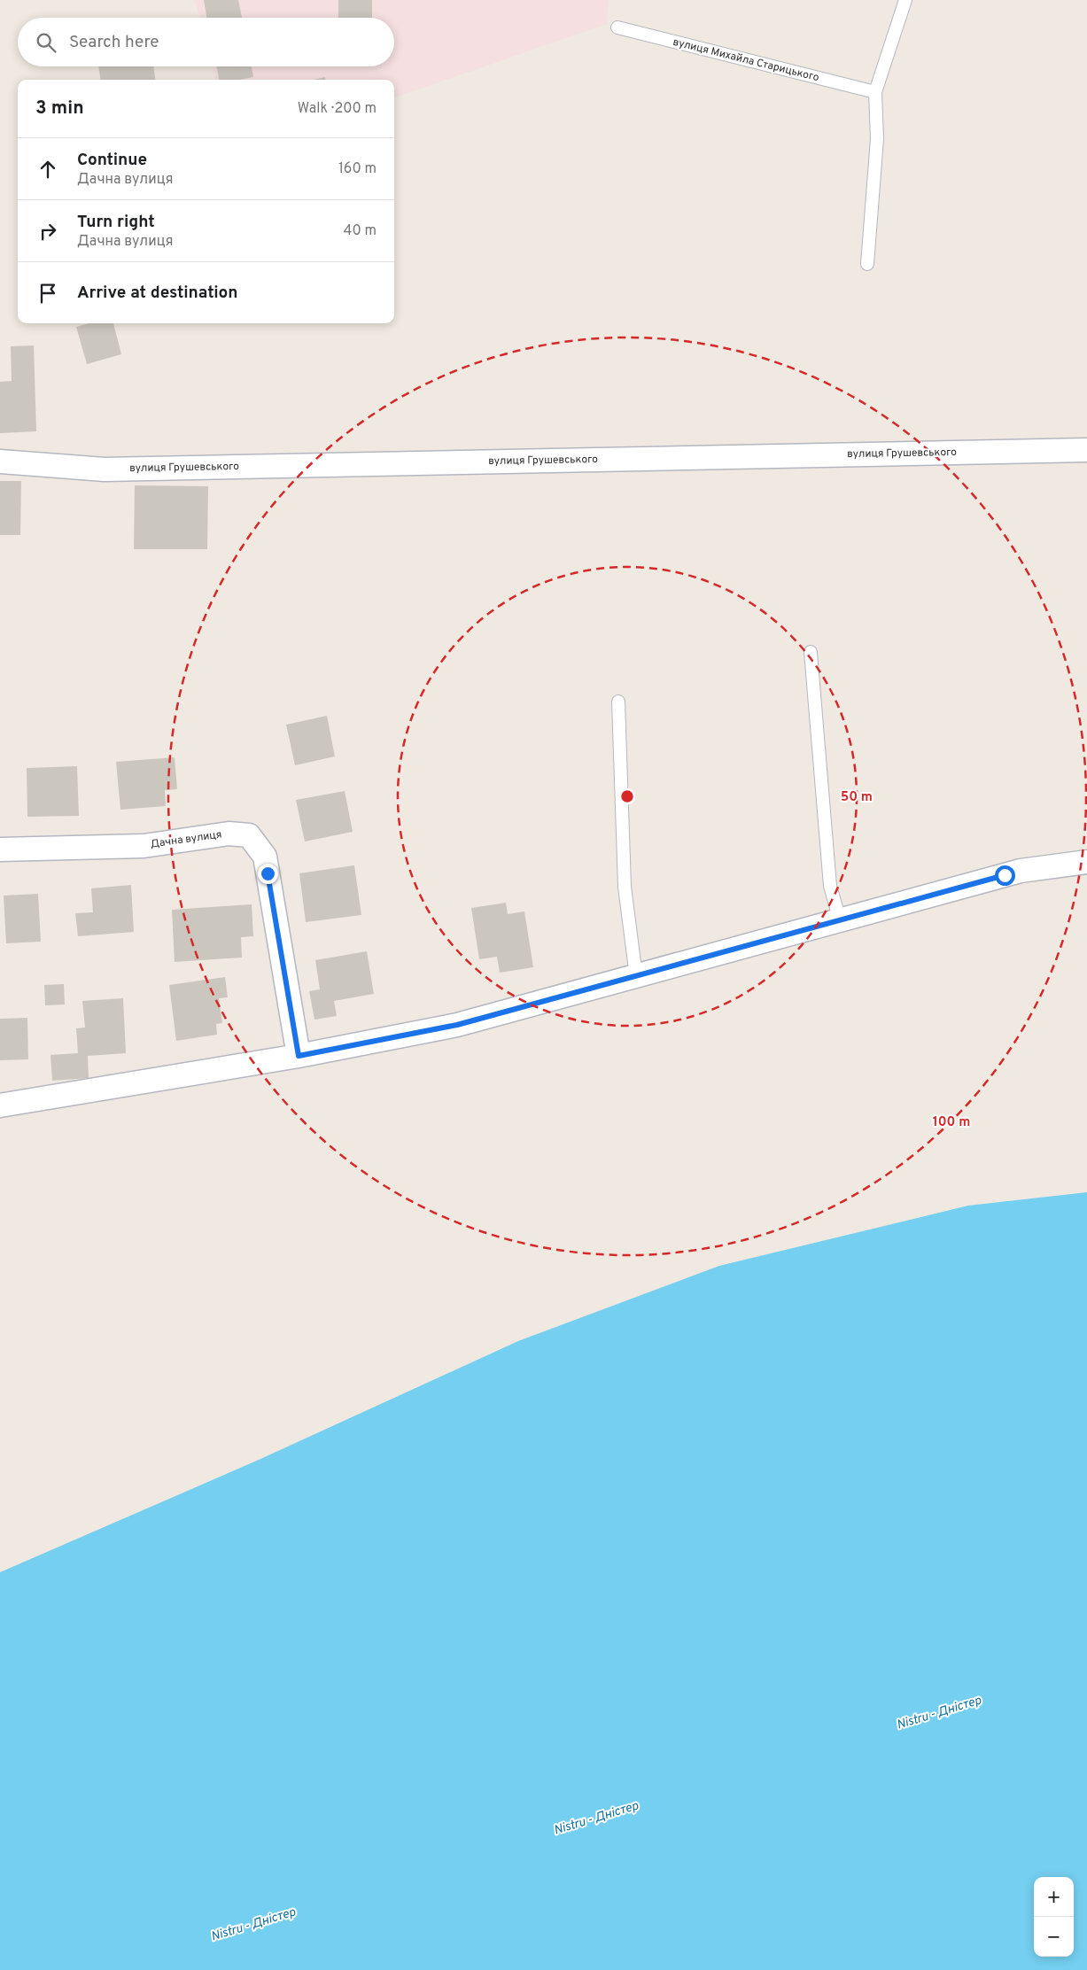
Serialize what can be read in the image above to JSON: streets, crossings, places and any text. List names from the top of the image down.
{
  "streets": {
    "street": ["вулиця Грушевського", "Дачна вулиця"],
    "lane": ["вулиця Михайла Старицького"]
  },
  "water": ["Nistru - Дністер"],
  "page": {
    "search": "Search here",
    "heading": ["3 min", "Walk · 200 m"],
    "list": [
      ["Continue", "Дачна вулиця", "160 m"],
      ["Turn right", "Дачна вулиця", "40 m"],
      "Arrive at destination"
    ],
    "map_buttons": ["+", "−"]
  },
  "rings": ["50 m", "100 m"]
}
